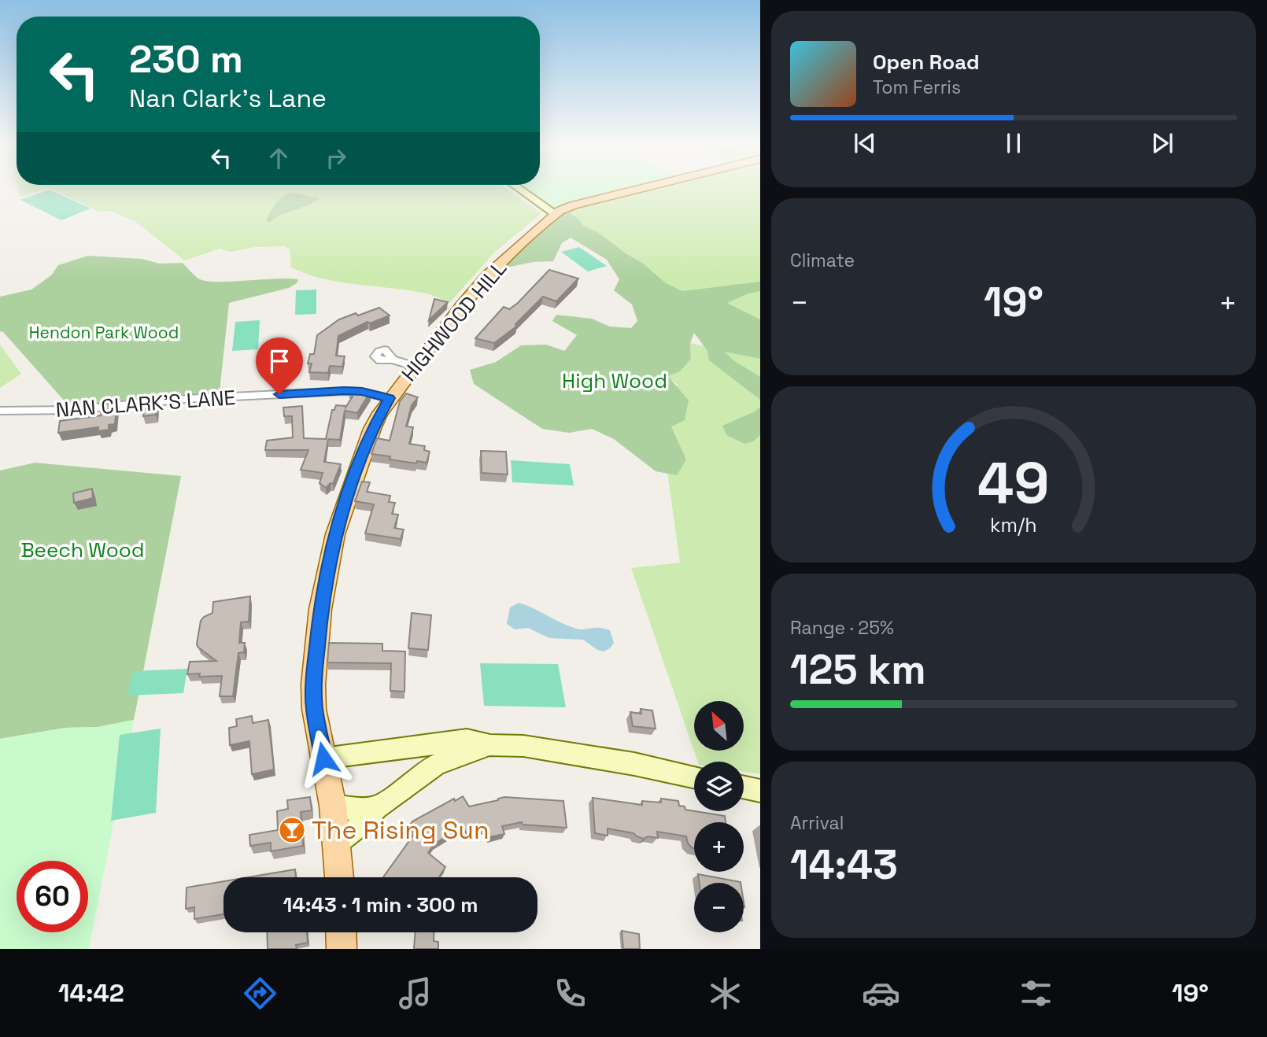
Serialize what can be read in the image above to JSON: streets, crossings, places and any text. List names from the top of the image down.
{
  "streets": {
    "main road": ["HIGHWOOD HILL"],
    "street": ["NAN CLARK'S LANE"]
  },
  "crossings": [
    ["HIGHWOOD HILL", "NAN CLARK'S LANE"]
  ],
  "parks": ["Hendon Park Wood", "High Wood", "Beech Wood"],
  "places": {
    "bar": ["The Rising Sun"]
  },
  "north": "top left",
  "page": {
    "turn": ["230 m", "Nan Clark's Lane"],
    "song": ["Open Road", "Tom Ferris"],
    "tile": [
      "Climate",
      ["Range · 25%", "125 km"],
      ["Arrival", "14:43"]
    ],
    "heat": ["−", "19°", "+"],
    "map_buttons": ["+", "−"],
    "limit": "60",
    "trip": "14:43 · 1 min · 300 m",
    "tabs": ["14:42", "19°"],
    "gauge": ["49", "km/h"]
  }
}
